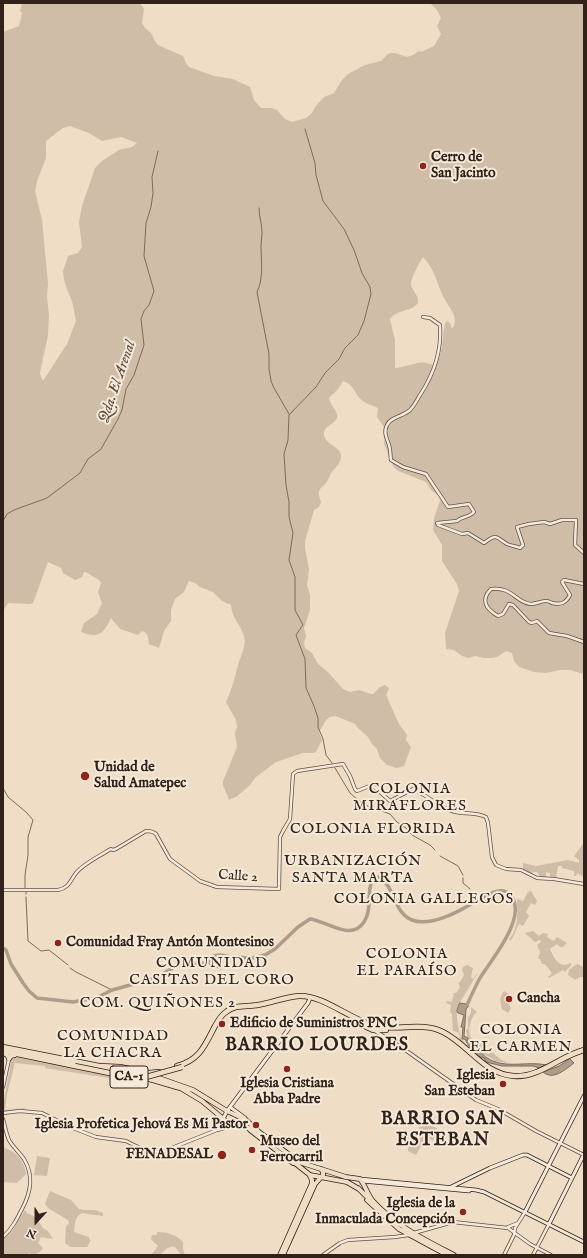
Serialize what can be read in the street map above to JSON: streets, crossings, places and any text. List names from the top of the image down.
{
  "streets": {
    "highway": ["CA-1"],
    "street": ["Calle 2"]
  },
  "districts": [
    "COLONIA MIRAFLORES",
    "COLONIA FLORIDA",
    "URBANIZACIÓN SANTA MARTA",
    "COLONIA GALLEGOS",
    "COLONIA EL PARAÍSO",
    "COMUNIDAD CASITAS DEL CORO",
    "COM. QUIÑONES 2",
    "COLONIA EL CARMEN",
    "COMUNIDAD LA CHACRA",
    "BARRIO LOURDES",
    "BARRIO SAN ESTEBAN"
  ],
  "water": ["Qda. El Arenal"],
  "places": [
    "Cerro de San Jacinto",
    "Unidad de Salud Amatepec",
    "Comunidad Fray Antón Montesinos",
    "Cancha",
    "Edificio de Suministros PNC",
    "Iglesia Cristiana Abba Padre",
    "Iglesia San Esteban",
    "Iglesia Profetica Jehová Es Mi Pastor",
    "Museo del Ferrocarril",
    "FENADESAL",
    "Iglesia de la Inmaculada Concepción"
  ],
  "north": "bottom"
}
